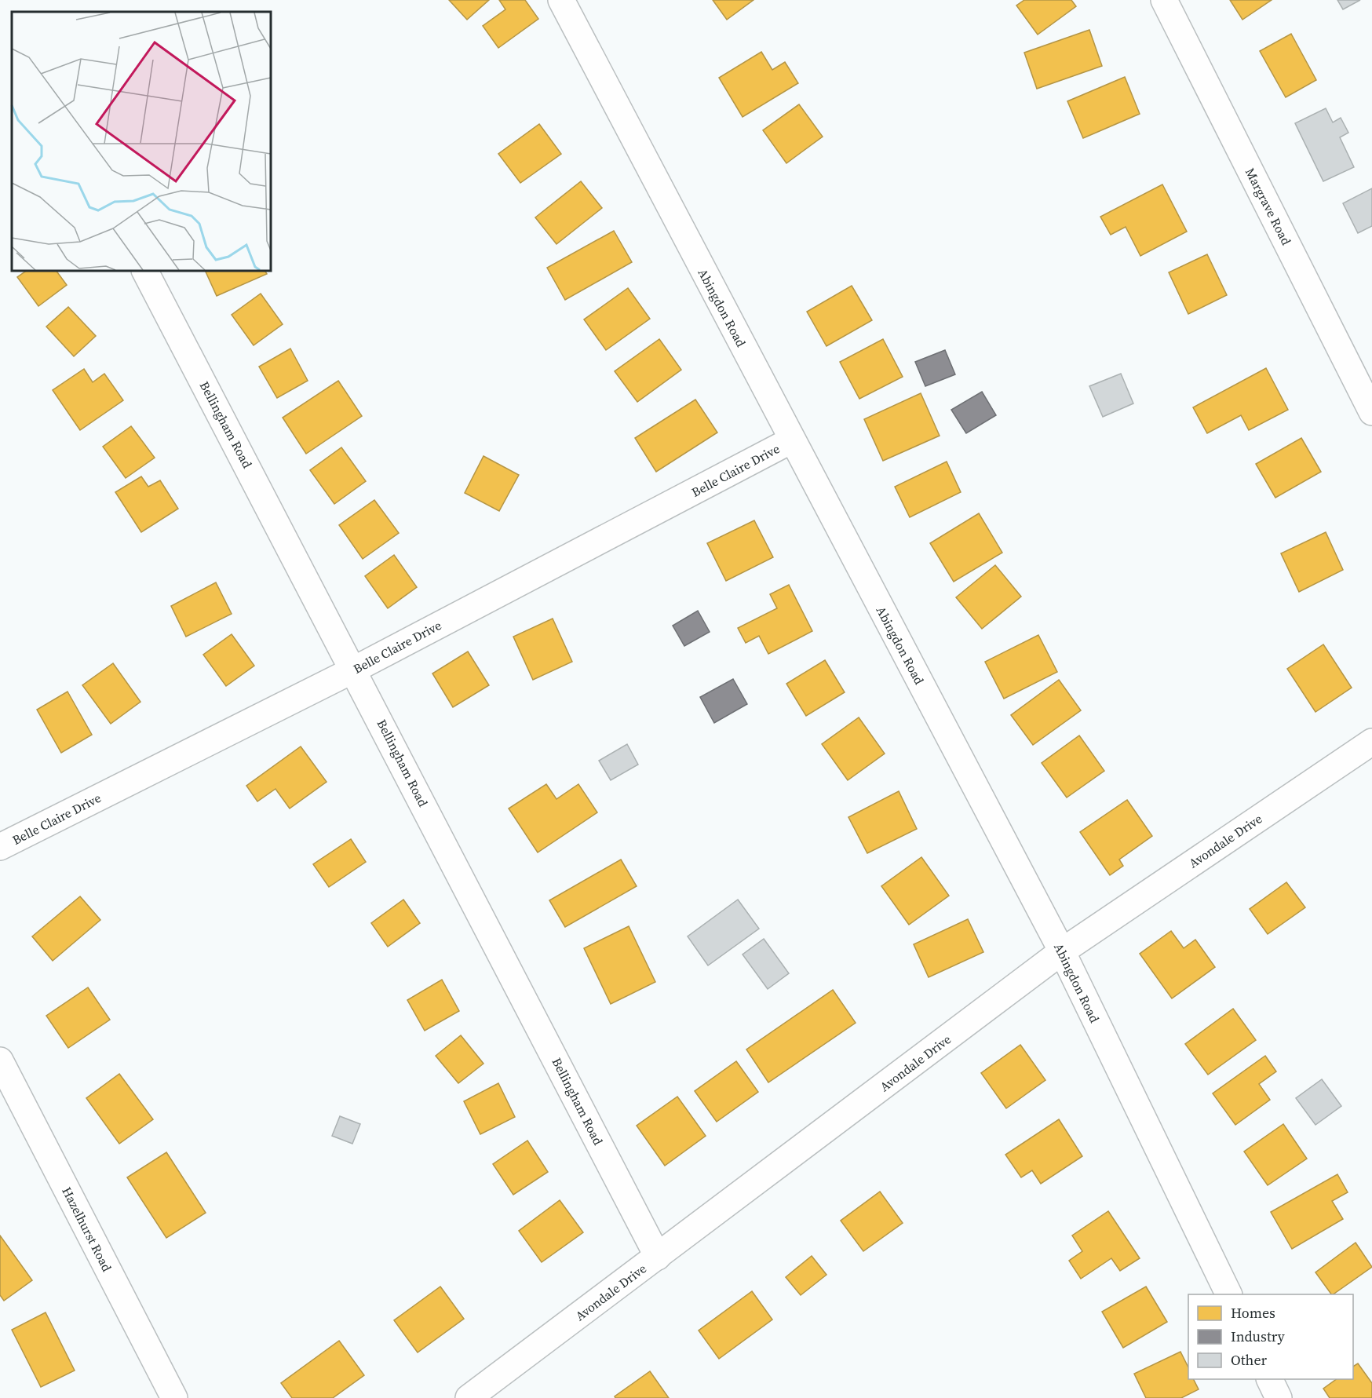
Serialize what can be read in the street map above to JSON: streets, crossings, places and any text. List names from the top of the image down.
{
  "streets": {
    "street": [
      "Margrave Road",
      "Abingdon Road",
      "Bellingham Road",
      "Belle Claire Drive",
      "Avondale Drive",
      "Hazelhurst Road"
    ]
  },
  "crossings": [
    ["Abingdon Road", "Belle Claire Drive"],
    ["Abingdon Road", "Avondale Drive"],
    ["Bellingham Road", "Belle Claire Drive"],
    ["Bellingham Road", "Avondale Drive"]
  ],
  "legend": ["Homes", "Industry", "Other"]
}
